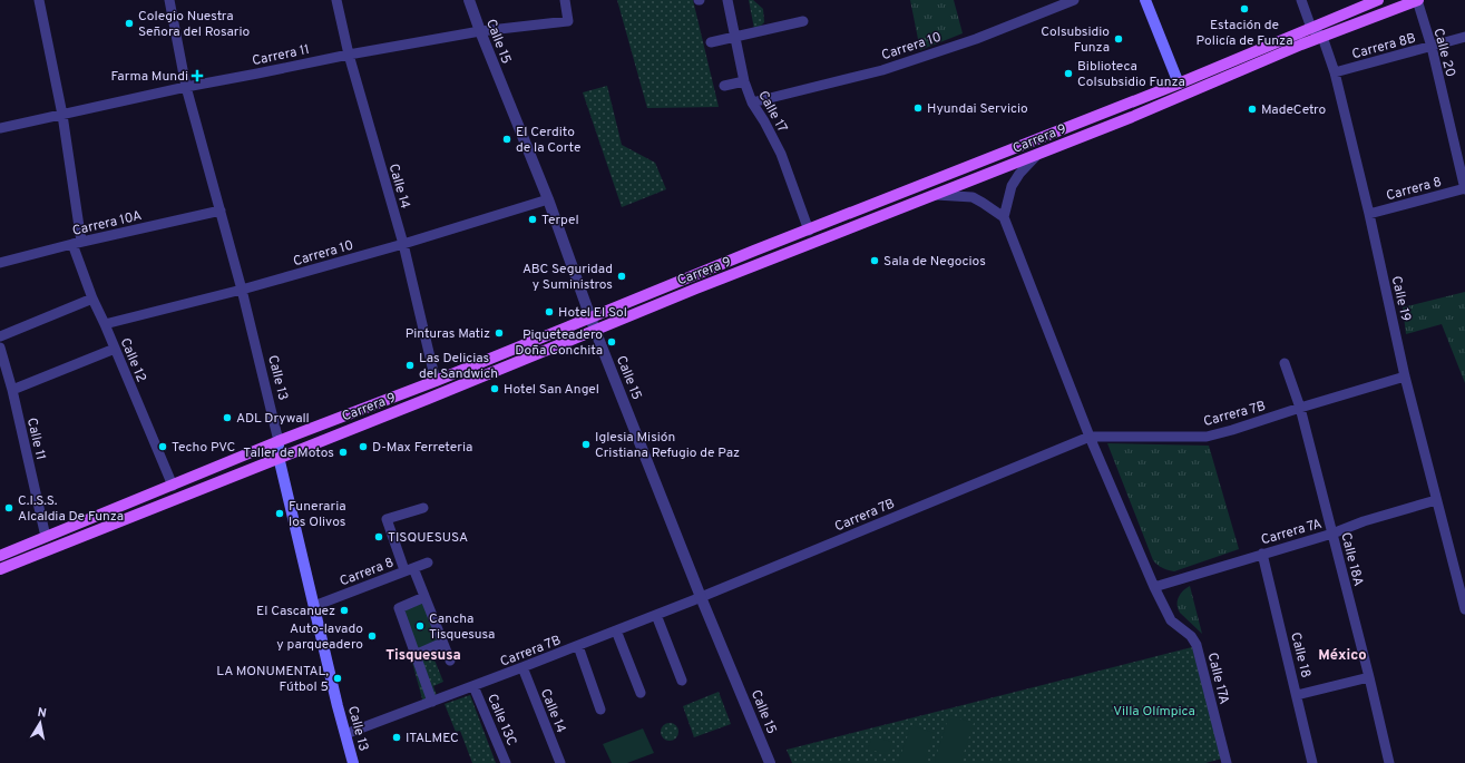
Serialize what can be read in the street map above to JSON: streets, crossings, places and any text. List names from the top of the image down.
{
  "streets": {
    "main road": ["Carrera 9", "Calle 13"],
    "street": [
      "Calle 15",
      "Carrera 10",
      "Carrera 8B",
      "Calle 20",
      "Carrera 11",
      "Calle 17",
      "Calle 14",
      "Carrera 8",
      "Carrera 10A",
      "Calle 19",
      "Calle 12",
      "Carrera 7B",
      "Calle 11",
      "Carrera 7A",
      "Calle 18A",
      "Calle 18",
      "Calle 17A",
      "Calle 13C"
    ]
  },
  "crossings": [
    ["Calle 15", "Carrera 10"],
    ["Calle 15", "Carrera 11"],
    ["Calle 15", "Carrera 9"],
    ["Calle 15", "Carrera 7B"],
    ["Carrera 10", "Calle 17"],
    ["Carrera 10", "Calle 14"],
    ["Carrera 10", "Calle 12"],
    ["Carrera 10", "Calle 13"],
    ["Carrera 8B", "Calle 20"],
    ["Carrera 8B", "Calle 19"],
    ["Calle 20", "Carrera 9"],
    ["Calle 20", "Carrera 8"],
    ["Carrera 11", "Calle 14"],
    ["Carrera 11", "Calle 12"],
    ["Carrera 11", "Calle 13"],
    ["Calle 17", "Carrera 9"],
    ["Carrera 9", "Calle 14"],
    ["Carrera 9", "Calle 19"],
    ["Carrera 9", "Calle 12"],
    ["Carrera 9", "Calle 13"],
    ["Carrera 9", "Calle 11"],
    ["Calle 14", "Carrera 7B"],
    ["Carrera 8", "Calle 19"],
    ["Carrera 8", "Calle 13"],
    ["Carrera 10A", "Calle 12"],
    ["Carrera 10A", "Calle 13"],
    ["Calle 19", "Carrera 7B"],
    ["Calle 19", "Carrera 7A"],
    ["Calle 13", "Carrera 7B"],
    ["Carrera 7B", "Calle 18A"],
    ["Carrera 7B", "Calle 17A"],
    ["Carrera 7B", "Calle 13C"],
    ["Carrera 7A", "Calle 18A"],
    ["Carrera 7A", "Calle 18"],
    ["Carrera 7A", "Calle 17A"]
  ],
  "districts": ["Tisquesusa", "México"],
  "parks": ["Villa Olímpica"],
  "places": {
    "other": [
      "Estación de Policía de Funza",
      "Colegio Nuestra Señora del Rosario",
      "Colsubsidio Funza",
      "Biblioteca Colsubsidio Funza",
      "Hyundai Servicio",
      "MadeCetro",
      "El Cerdito de la Corte",
      "Terpel",
      "Sala de Negocios",
      "ABC Seguridad y Suministros",
      "Hotel El Sol",
      "Pinturas Matiz",
      "Piqueteadero Doña Conchita",
      "Las Delicias del Sandwich",
      "Hotel San Angel",
      "ADL Drywall",
      "Iglesia Misión Cristiana Refugio de Paz",
      "Techo PVC",
      "D-Max Ferreteria",
      "Taller de Motos",
      "C.I.S.S. Alcaldia De Funza",
      "Funeraria los Olivos",
      "TISQUESUSA",
      "El Cascanuez",
      "Cancha Tisquesusa",
      "Auto-lavado y parqueadero",
      "LA MONUMENTAL, Fútbol 5",
      "ITALMEC"
    ],
    "health": ["Farma Mundi"]
  },
  "north": "top"
}
